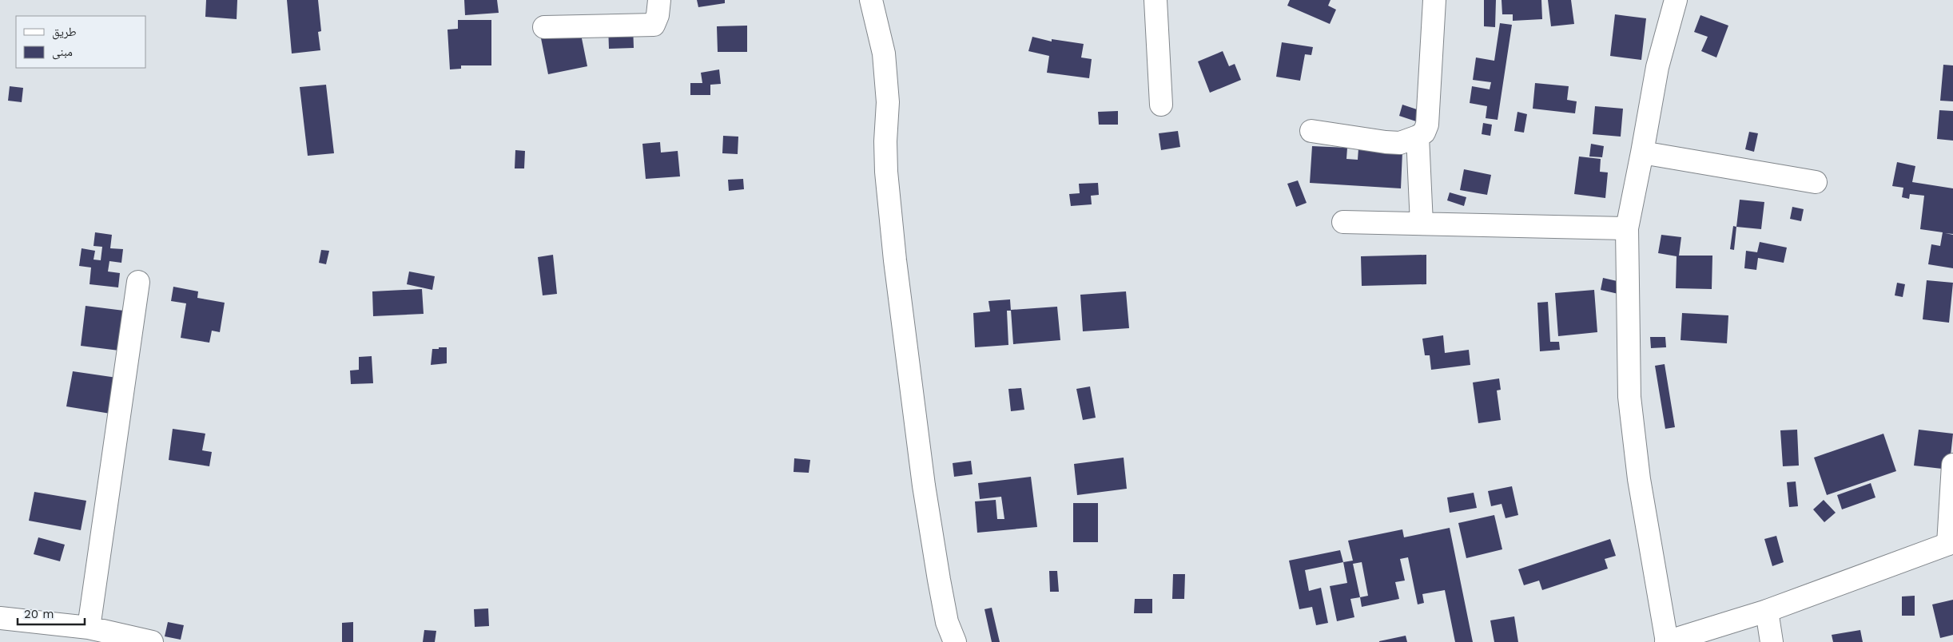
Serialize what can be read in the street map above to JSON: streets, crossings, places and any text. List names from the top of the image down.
{
  "legend": ["طريق", "مبنى"],
  "scale_bar": "20 m"
}
